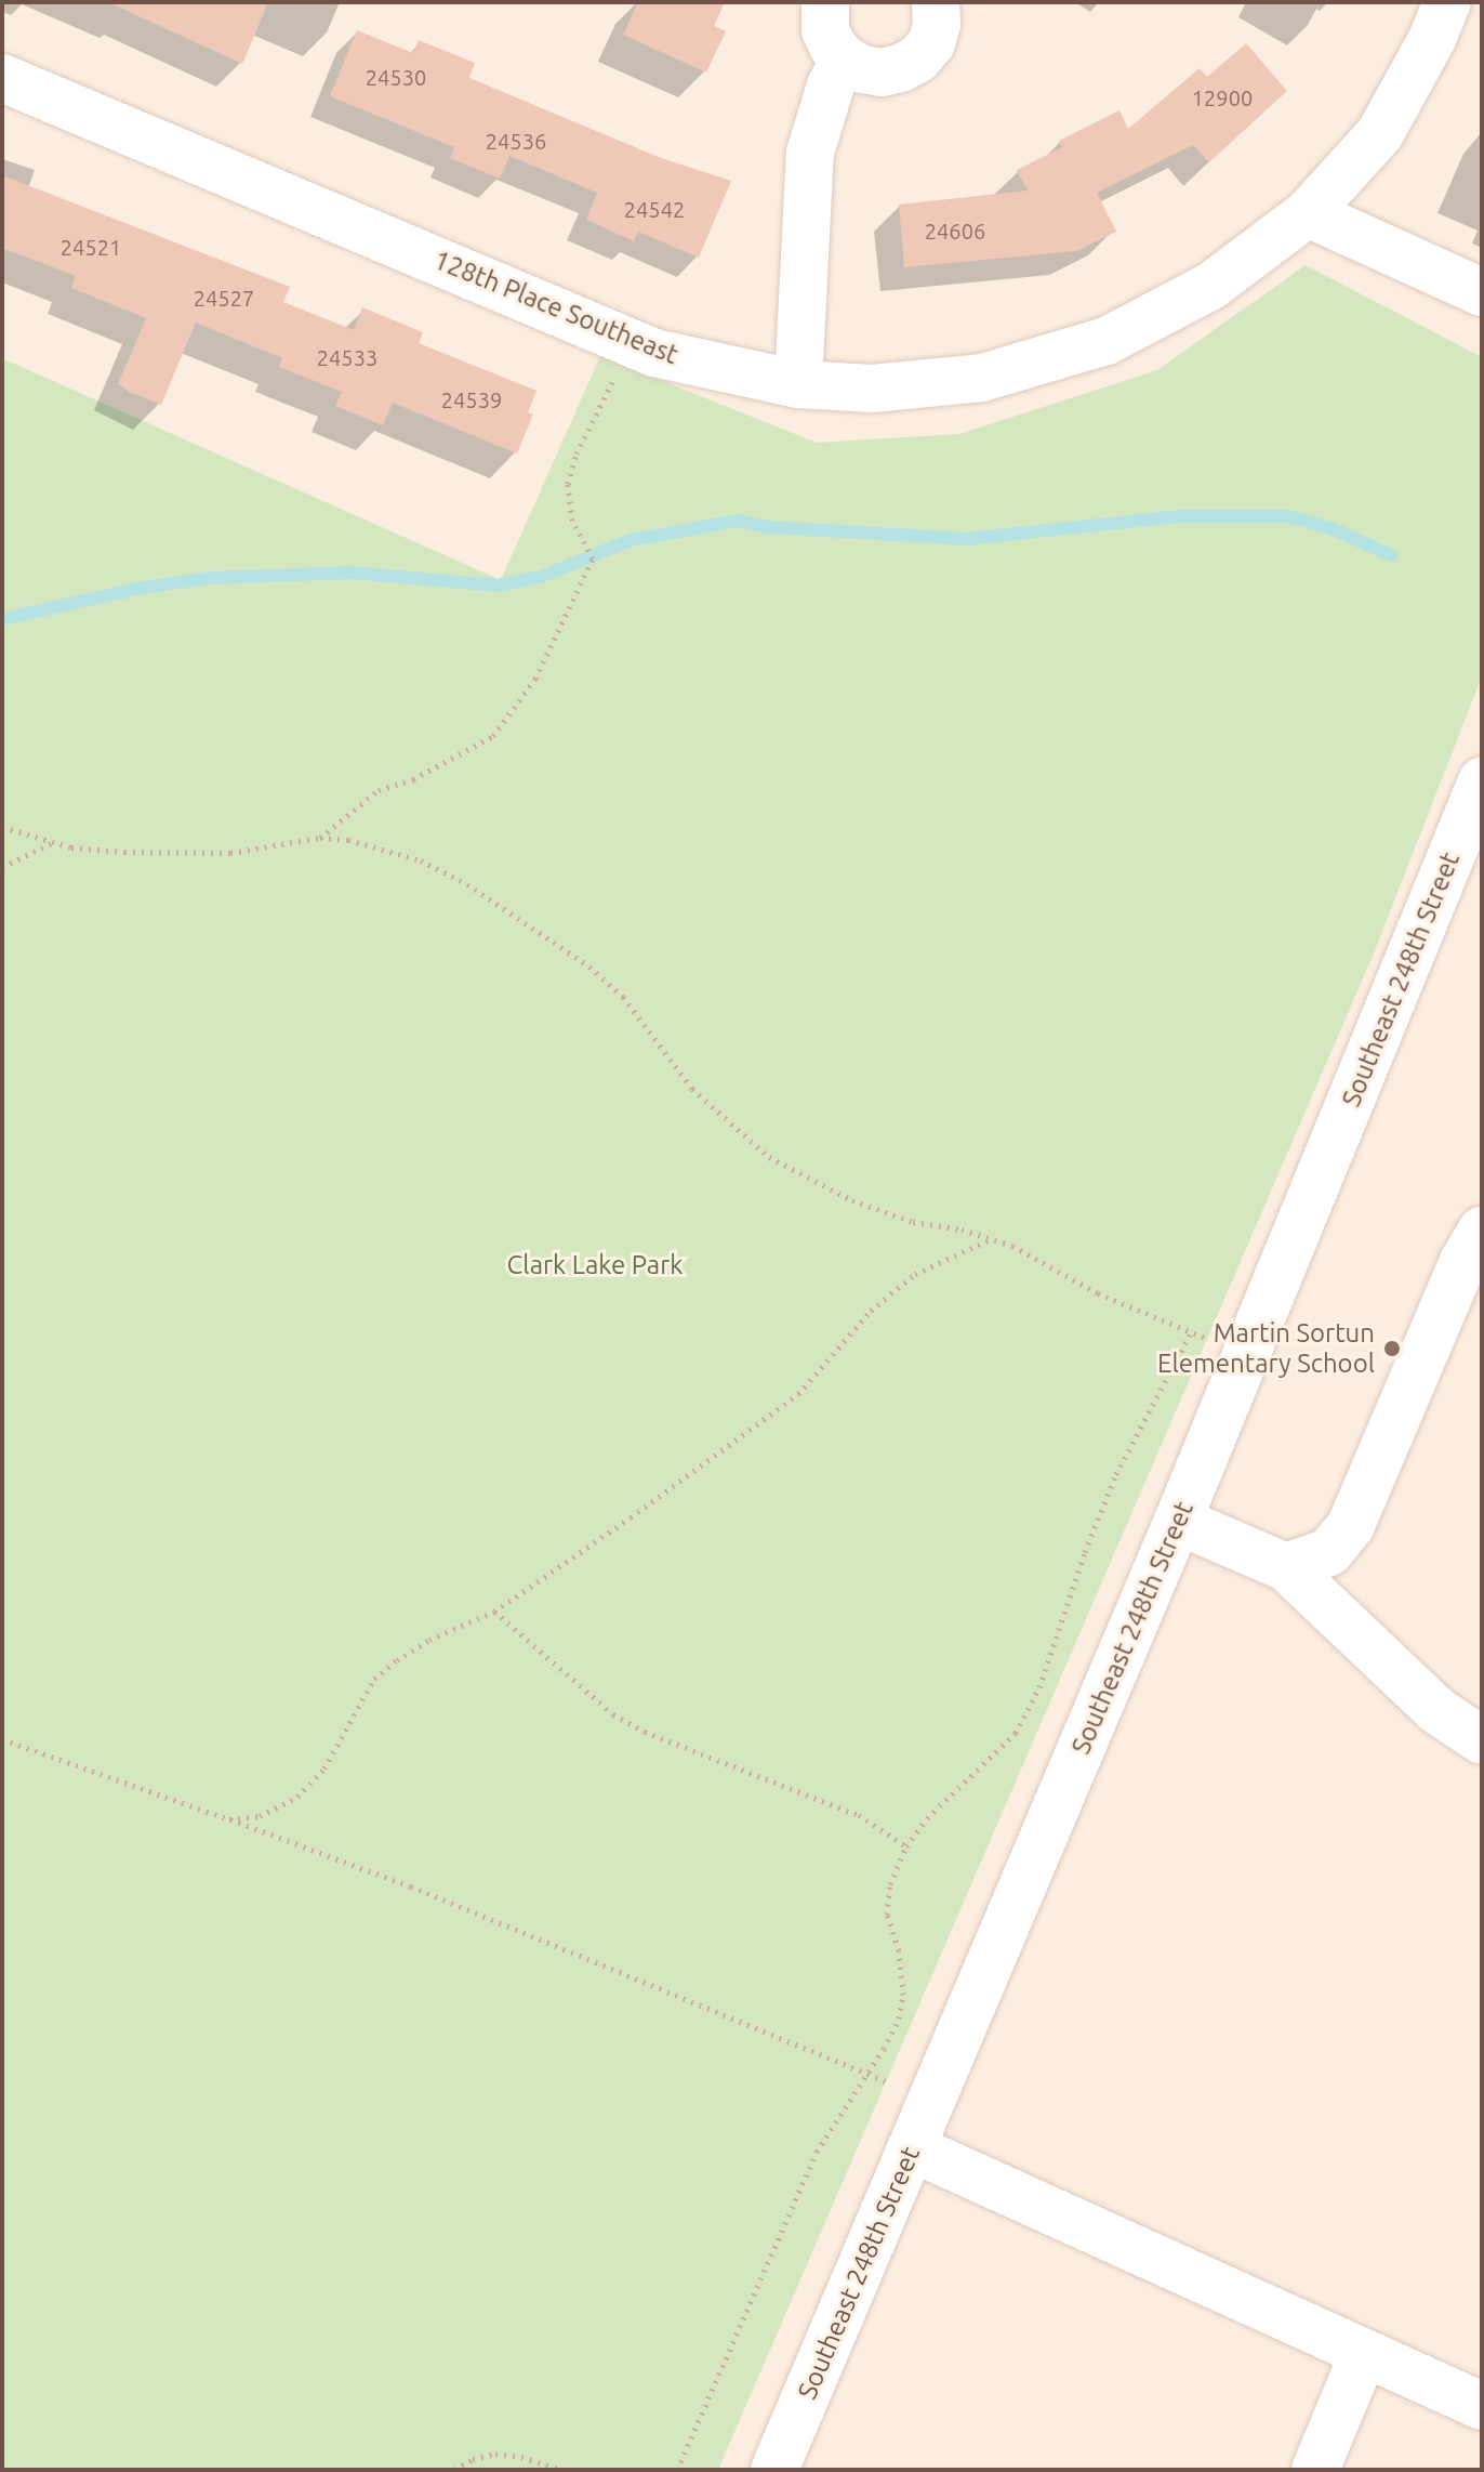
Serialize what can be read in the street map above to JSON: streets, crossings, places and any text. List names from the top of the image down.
{
  "streets": {
    "street": ["128th Place Southeast", "Southeast 248th Street"]
  },
  "parks": ["Clark Lake Park"],
  "places": ["Martin Sortun Elementary School"],
  "house_numbers": [
    "24530",
    "12900",
    "24536",
    "24542",
    "24606",
    "24521",
    "24527",
    "24533",
    "24539"
  ]
}
